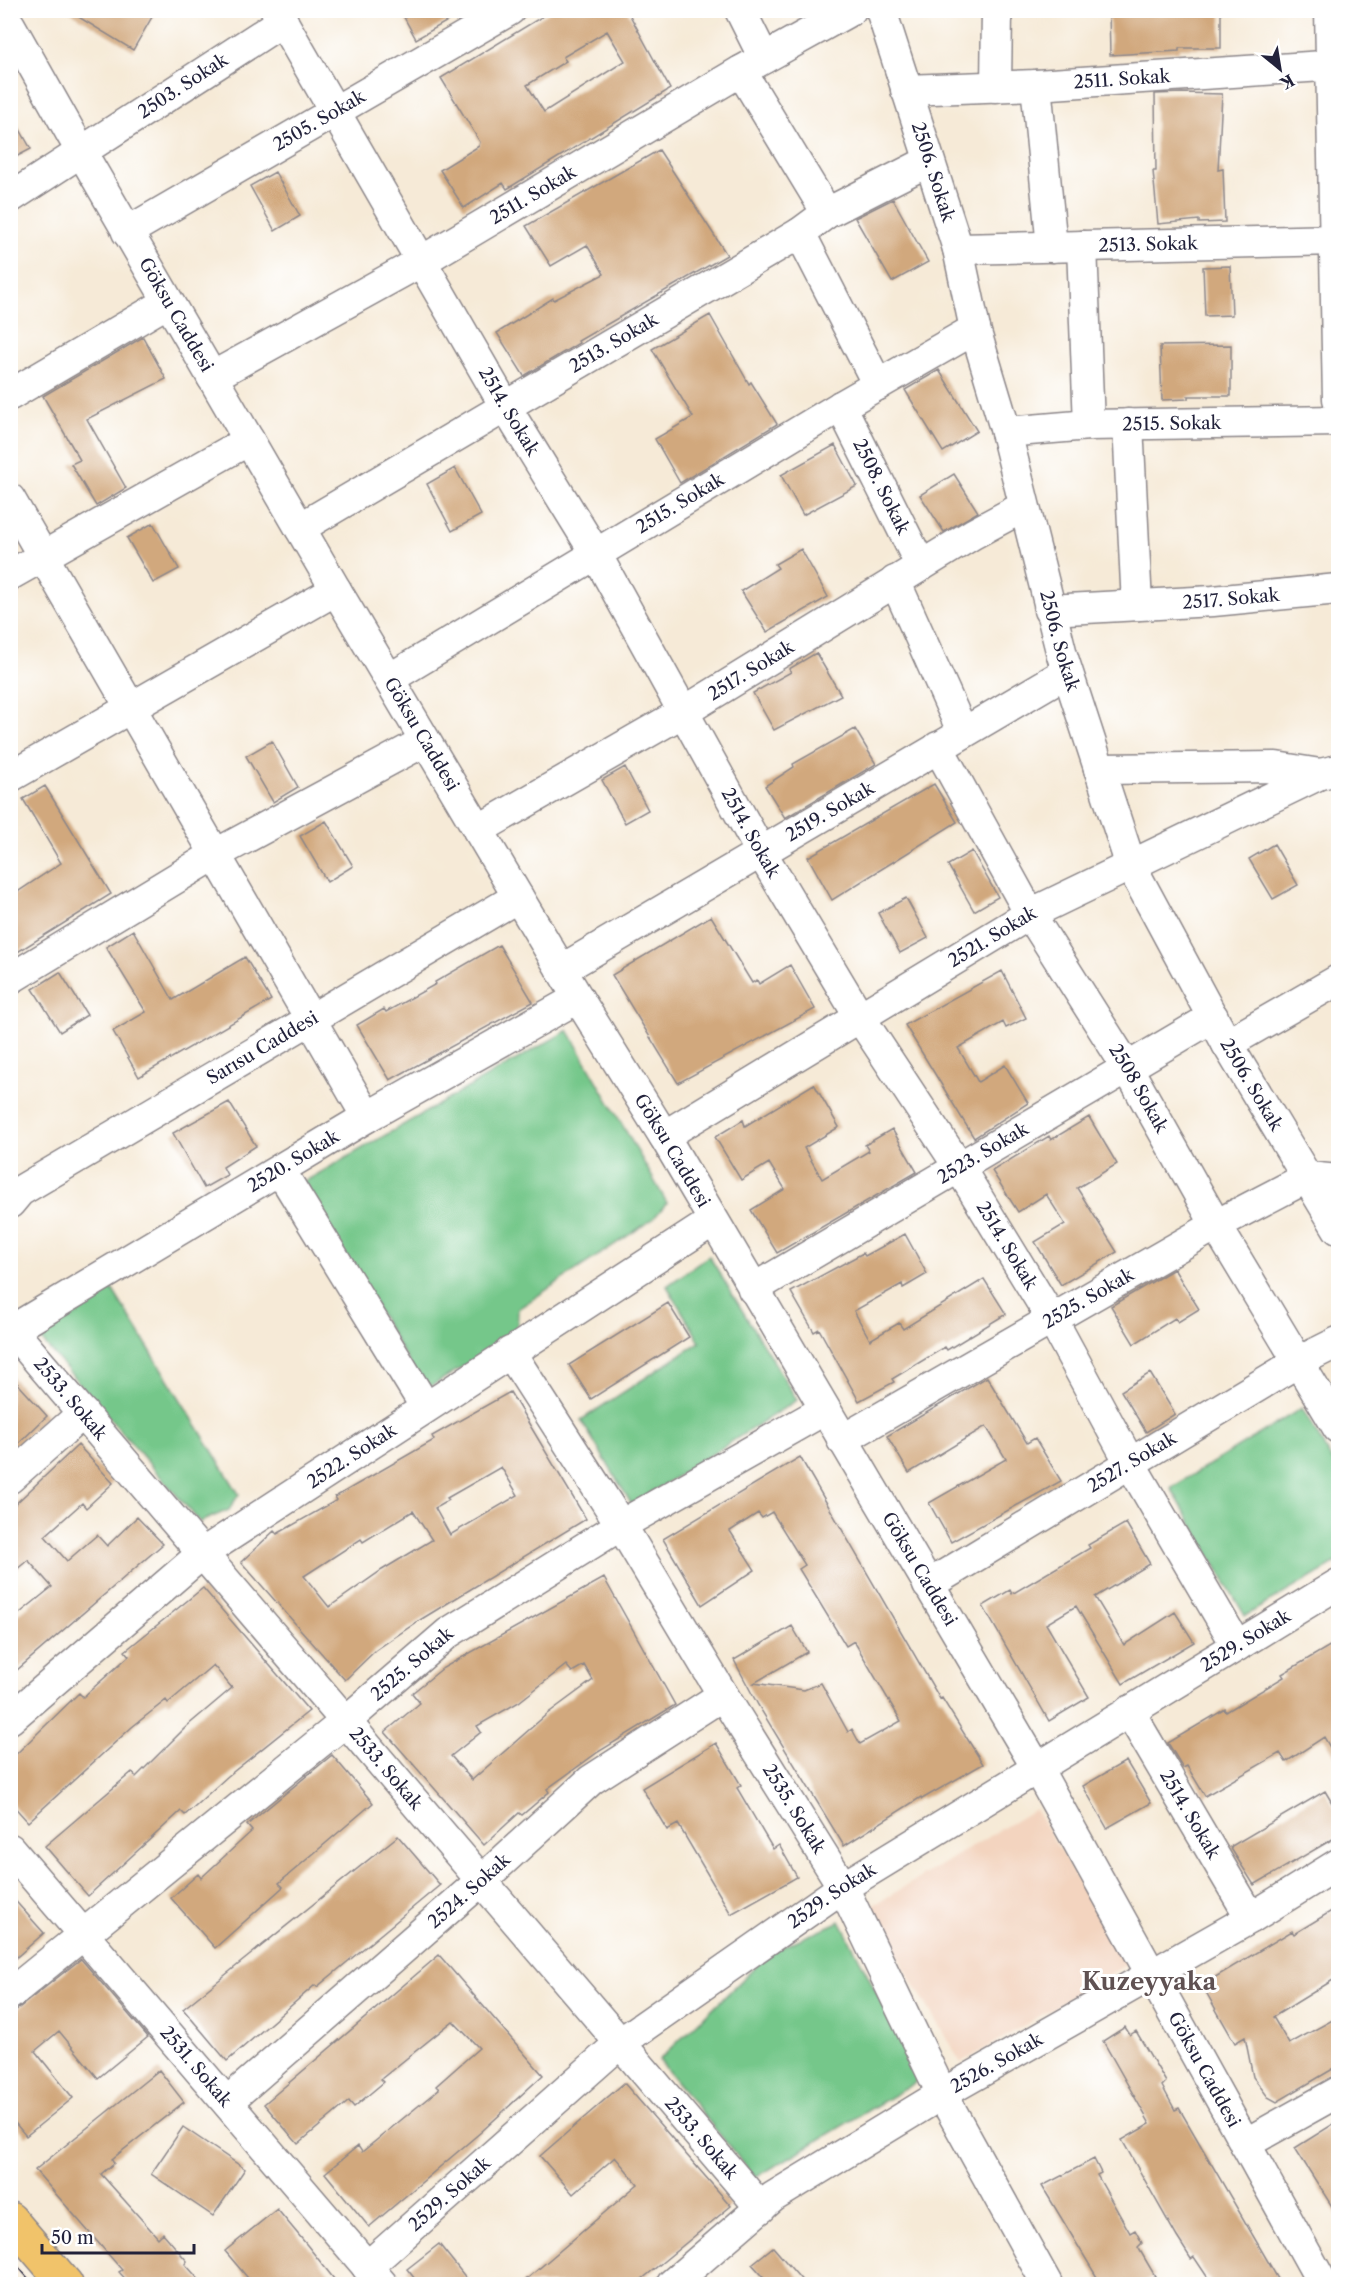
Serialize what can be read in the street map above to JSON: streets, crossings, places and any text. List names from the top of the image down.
{
  "streets": {
    "street": [
      "2511. Sokak",
      "2503. Sokak",
      "2505. Sokak",
      "2506. Sokak",
      "2513. Sokak",
      "Göksu Caddesi",
      "2514. Sokak",
      "2515. Sokak",
      "2508. Sokak",
      "2517. Sokak",
      "2519. Sokak",
      "2521. Sokak",
      "Sarısu Caddesi",
      "2508 Sokak",
      "2523. Sokak",
      "2520. Sokak",
      "2525. Sokak",
      "2533. Sokak",
      "2522. Sokak",
      "2527. Sokak",
      "2529. Sokak",
      "2535. Sokak",
      "2524. Sokak",
      "2526. Sokak",
      "2531. Sokak"
    ]
  },
  "crossings": [
    ["2511. Sokak", "2506. Sokak"],
    ["2511. Sokak", "Göksu Caddesi"],
    ["2511. Sokak", "2514. Sokak"],
    ["2503. Sokak", "Göksu Caddesi"],
    ["2503. Sokak", "2514. Sokak"],
    ["2505. Sokak", "Göksu Caddesi"],
    ["2505. Sokak", "2514. Sokak"],
    ["2506. Sokak", "2513. Sokak"],
    ["2506. Sokak", "2515. Sokak"],
    ["2506. Sokak", "2517. Sokak"],
    ["2506. Sokak", "2519. Sokak"],
    ["2506. Sokak", "2521. Sokak"],
    ["2506. Sokak", "2523. Sokak"],
    ["2506. Sokak", "2525. Sokak"],
    ["2513. Sokak", "Göksu Caddesi"],
    ["2513. Sokak", "2514. Sokak"],
    ["Göksu Caddesi", "2515. Sokak"],
    ["Göksu Caddesi", "2517. Sokak"],
    ["Göksu Caddesi", "2519. Sokak"],
    ["Göksu Caddesi", "2521. Sokak"],
    ["Göksu Caddesi", "Sarısu Caddesi"],
    ["Göksu Caddesi", "2523. Sokak"],
    ["Göksu Caddesi", "2520. Sokak"],
    ["Göksu Caddesi", "2525. Sokak"],
    ["Göksu Caddesi", "2522. Sokak"],
    ["Göksu Caddesi", "2527. Sokak"],
    ["Göksu Caddesi", "2529. Sokak"],
    ["Göksu Caddesi", "2526. Sokak"],
    ["2514. Sokak", "2515. Sokak"],
    ["2514. Sokak", "2517. Sokak"],
    ["2514. Sokak", "2519. Sokak"],
    ["2514. Sokak", "2521. Sokak"],
    ["2514. Sokak", "2523. Sokak"],
    ["2514. Sokak", "2525. Sokak"],
    ["2514. Sokak", "2527. Sokak"],
    ["2514. Sokak", "2529. Sokak"],
    ["2514. Sokak", "2526. Sokak"],
    ["2515. Sokak", "2508. Sokak"],
    ["2508. Sokak", "2517. Sokak"],
    ["2519. Sokak", "2508 Sokak"],
    ["2521. Sokak", "2508 Sokak"],
    ["2508 Sokak", "2523. Sokak"],
    ["2508 Sokak", "2525. Sokak"],
    ["2508 Sokak", "2527. Sokak"],
    ["2520. Sokak", "2533. Sokak"],
    ["2525. Sokak", "2533. Sokak"],
    ["2525. Sokak", "2535. Sokak"],
    ["2525. Sokak", "2531. Sokak"],
    ["2533. Sokak", "2522. Sokak"],
    ["2533. Sokak", "2529. Sokak"],
    ["2533. Sokak", "2524. Sokak"],
    ["2533. Sokak", "2526. Sokak"],
    ["2522. Sokak", "2535. Sokak"],
    ["2529. Sokak", "2535. Sokak"],
    ["2529. Sokak", "2531. Sokak"],
    ["2535. Sokak", "2524. Sokak"],
    ["2535. Sokak", "2526. Sokak"],
    ["2524. Sokak", "2531. Sokak"]
  ],
  "districts": ["Kuzeyyaka"],
  "scale_bar": "50 m",
  "north": "bottom right"
}
